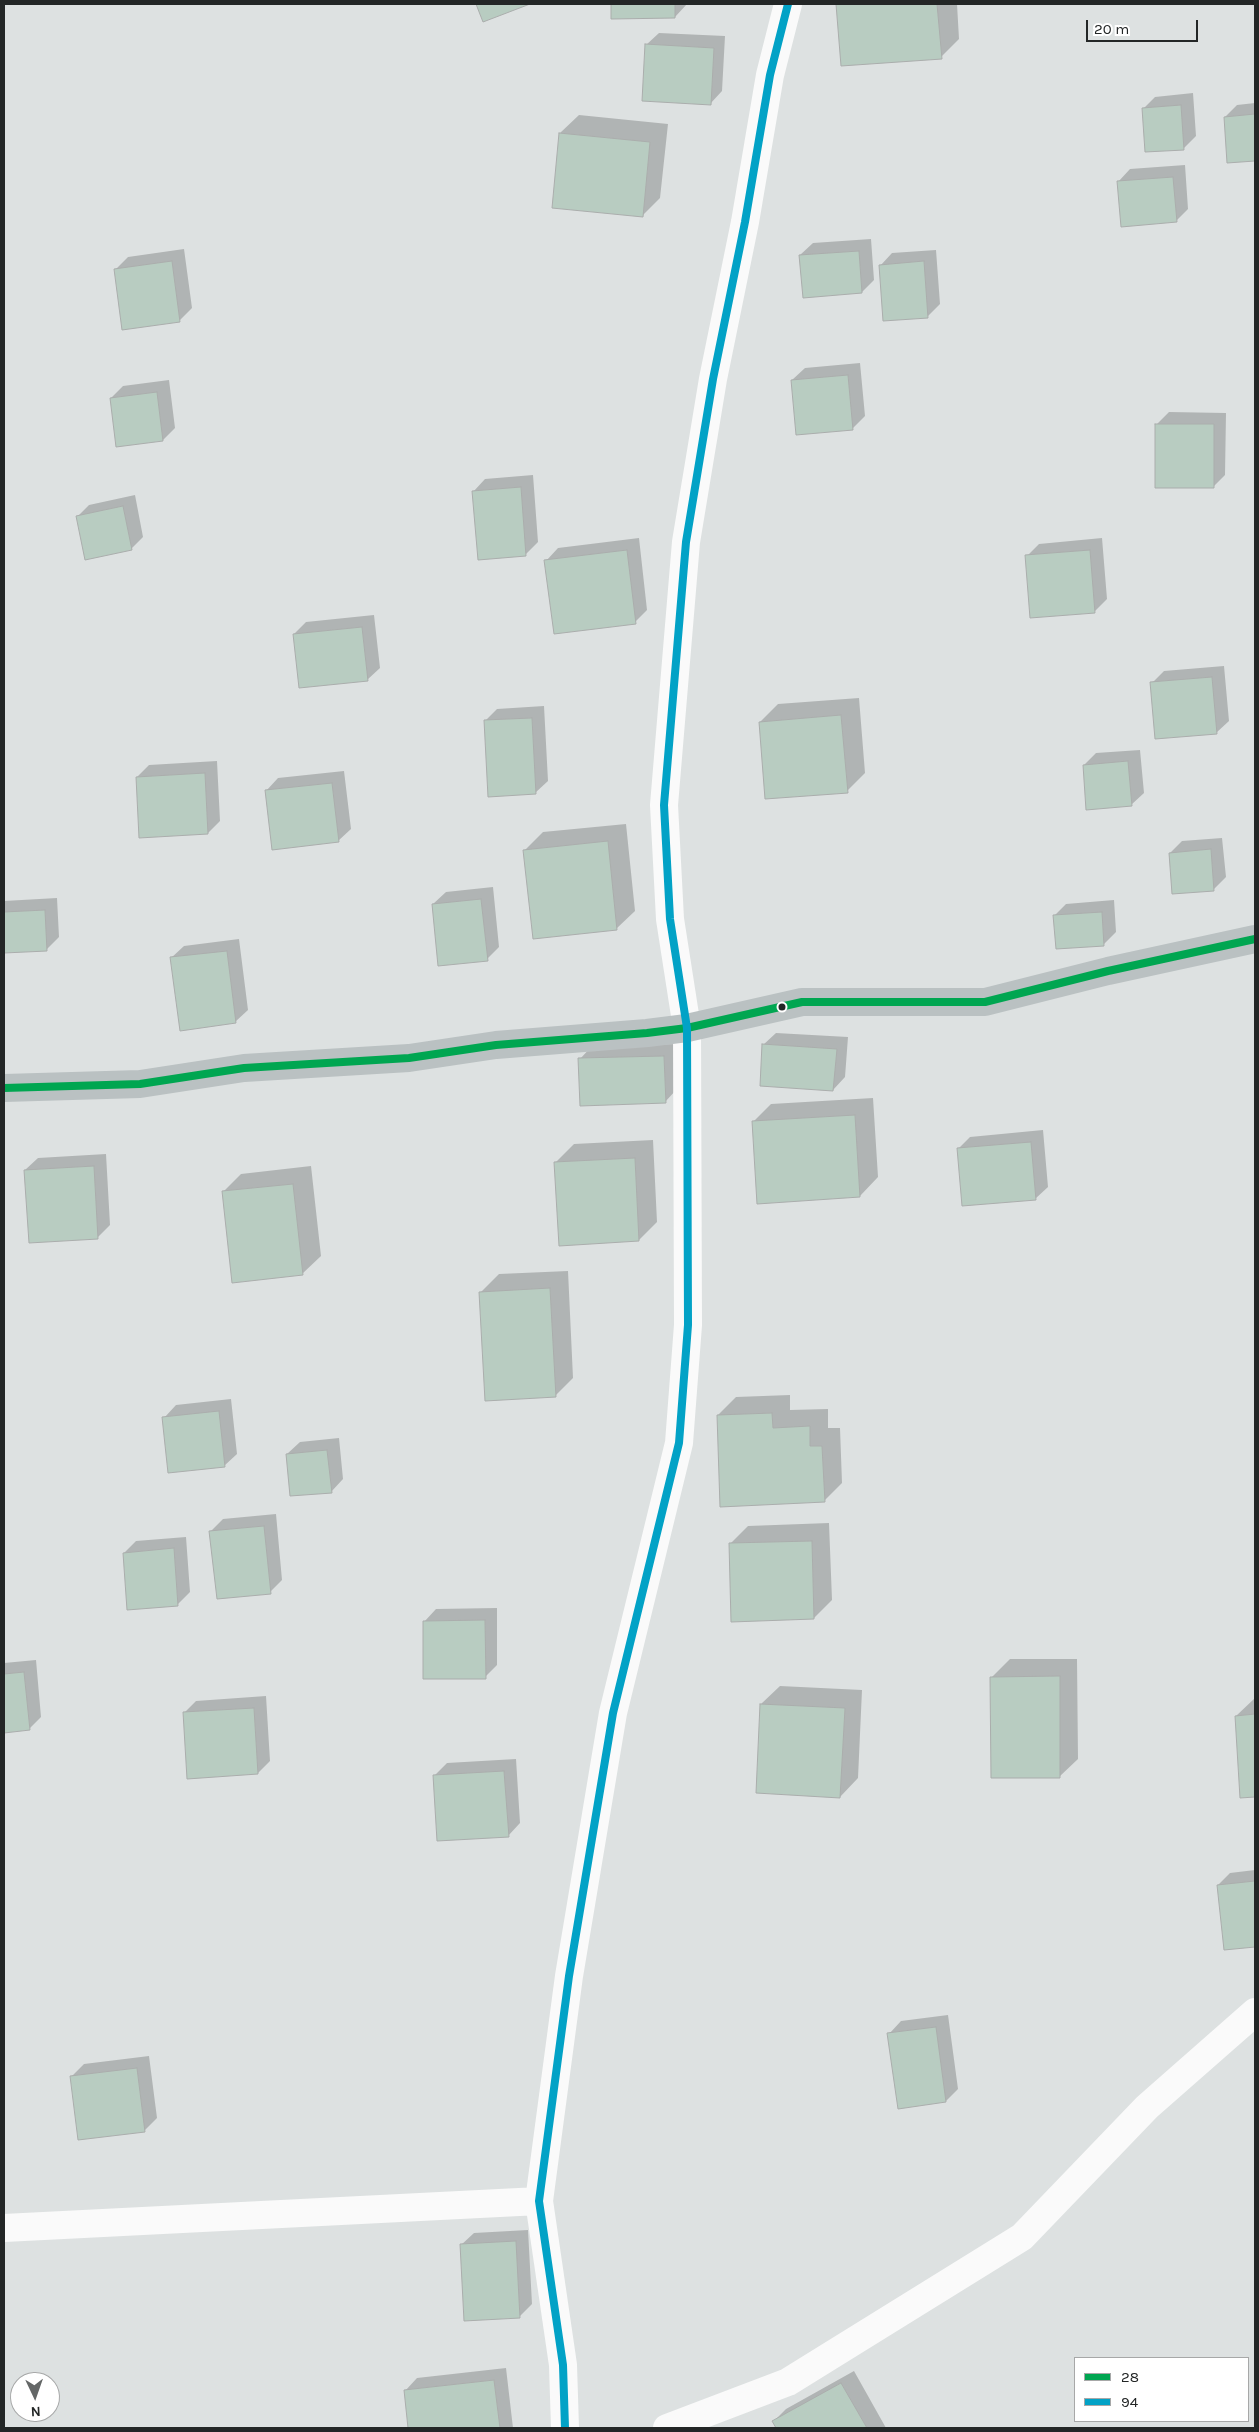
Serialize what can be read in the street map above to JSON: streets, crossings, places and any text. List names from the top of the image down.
{
  "lines": ["transit line 94", "transit line 28"],
  "legend": ["28", "94"],
  "scale_bar": "20 m",
  "north": "bottom"
}
